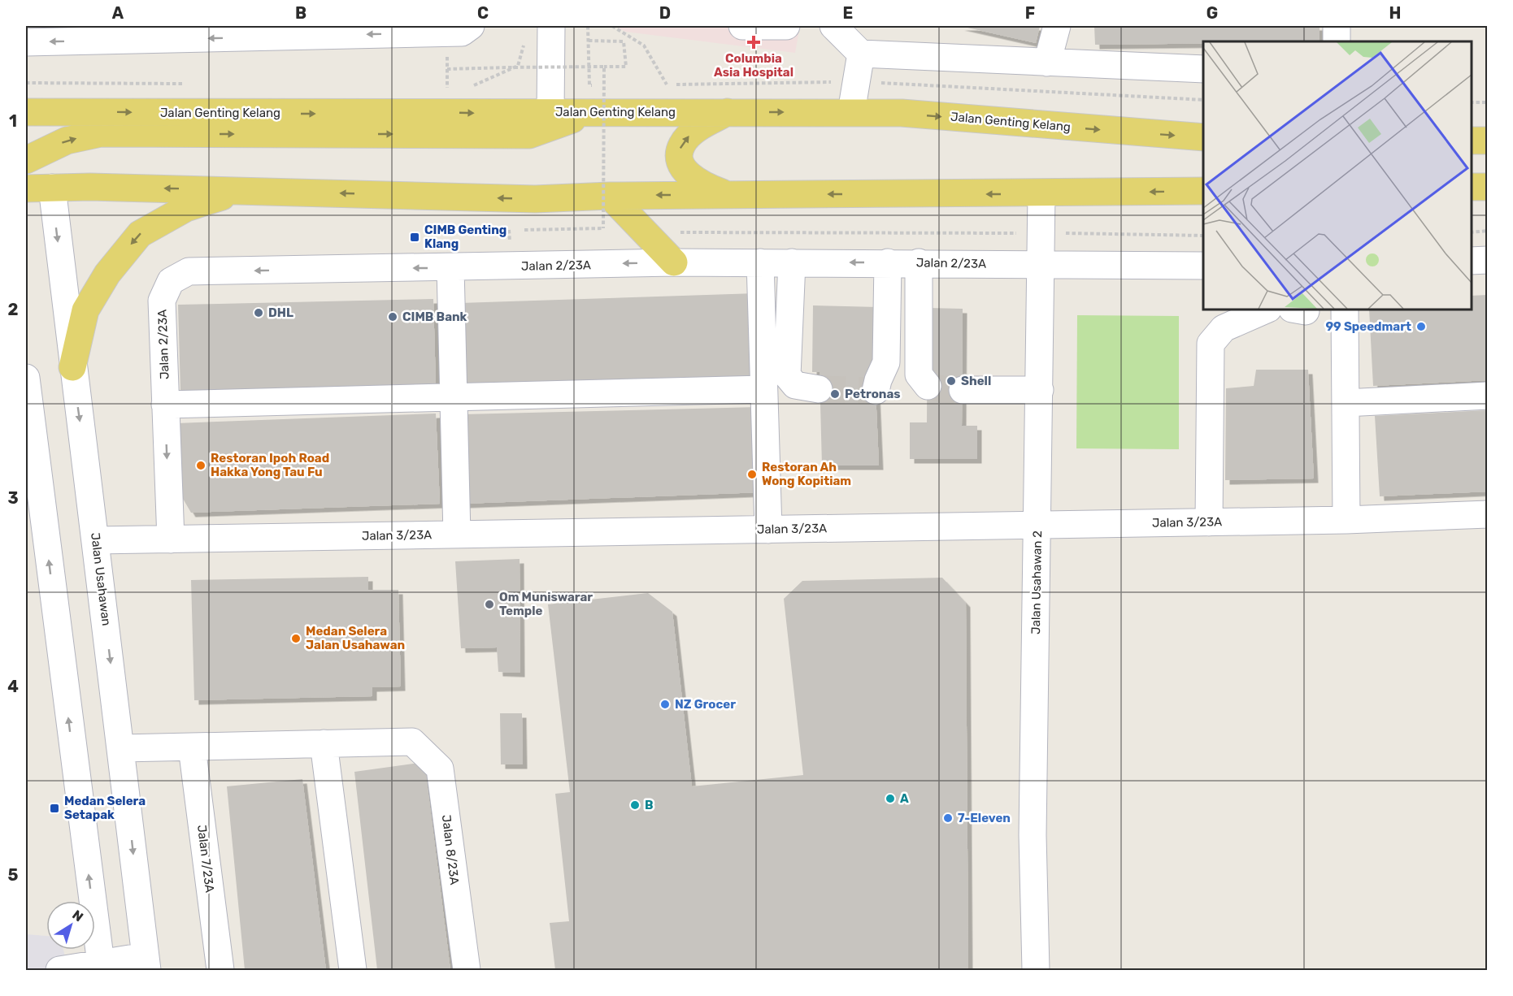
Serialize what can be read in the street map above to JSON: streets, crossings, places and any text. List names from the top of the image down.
{
  "streets": {
    "main road": ["Jalan Genting Kelang"],
    "street": [
      "Jalan 2/23A",
      "Jalan 3/23A",
      "Jalan Usahawan",
      "Jalan Usahawan 2",
      "Jalan 8/23A",
      "Jalan 7/23A"
    ]
  },
  "crossings": [
    ["Jalan 2/23A", "Jalan 3/23A"],
    ["Jalan 2/23A", "Jalan Usahawan 2"],
    ["Jalan 3/23A", "Jalan Usahawan"],
    ["Jalan 3/23A", "Jalan Usahawan 2"]
  ],
  "places": {
    "health": ["Columbia Asia Hospital"],
    "transit": ["CIMB Genting Klang", "Medan Selera Setapak"],
    "other": [
      "DHL",
      "CIMB Bank",
      "99 Speedmart",
      "Shell",
      "Petronas",
      "Restoran Ipoh Road Hakka Yong Tau Fu",
      "Restoran Ah Wong Kopitiam",
      "Om Muniswarar Temple",
      "Medan Selera Jalan Usahawan",
      "NZ Grocer",
      "A",
      "B",
      "7-Eleven"
    ]
  },
  "north": "top right",
  "grid": {
    "columns": [
      "A",
      "B",
      "C",
      "D",
      "E",
      "F",
      "G",
      "H"
    ],
    "rows": [
      "1",
      "2",
      "3",
      "4",
      "5"
    ]
  }
}
